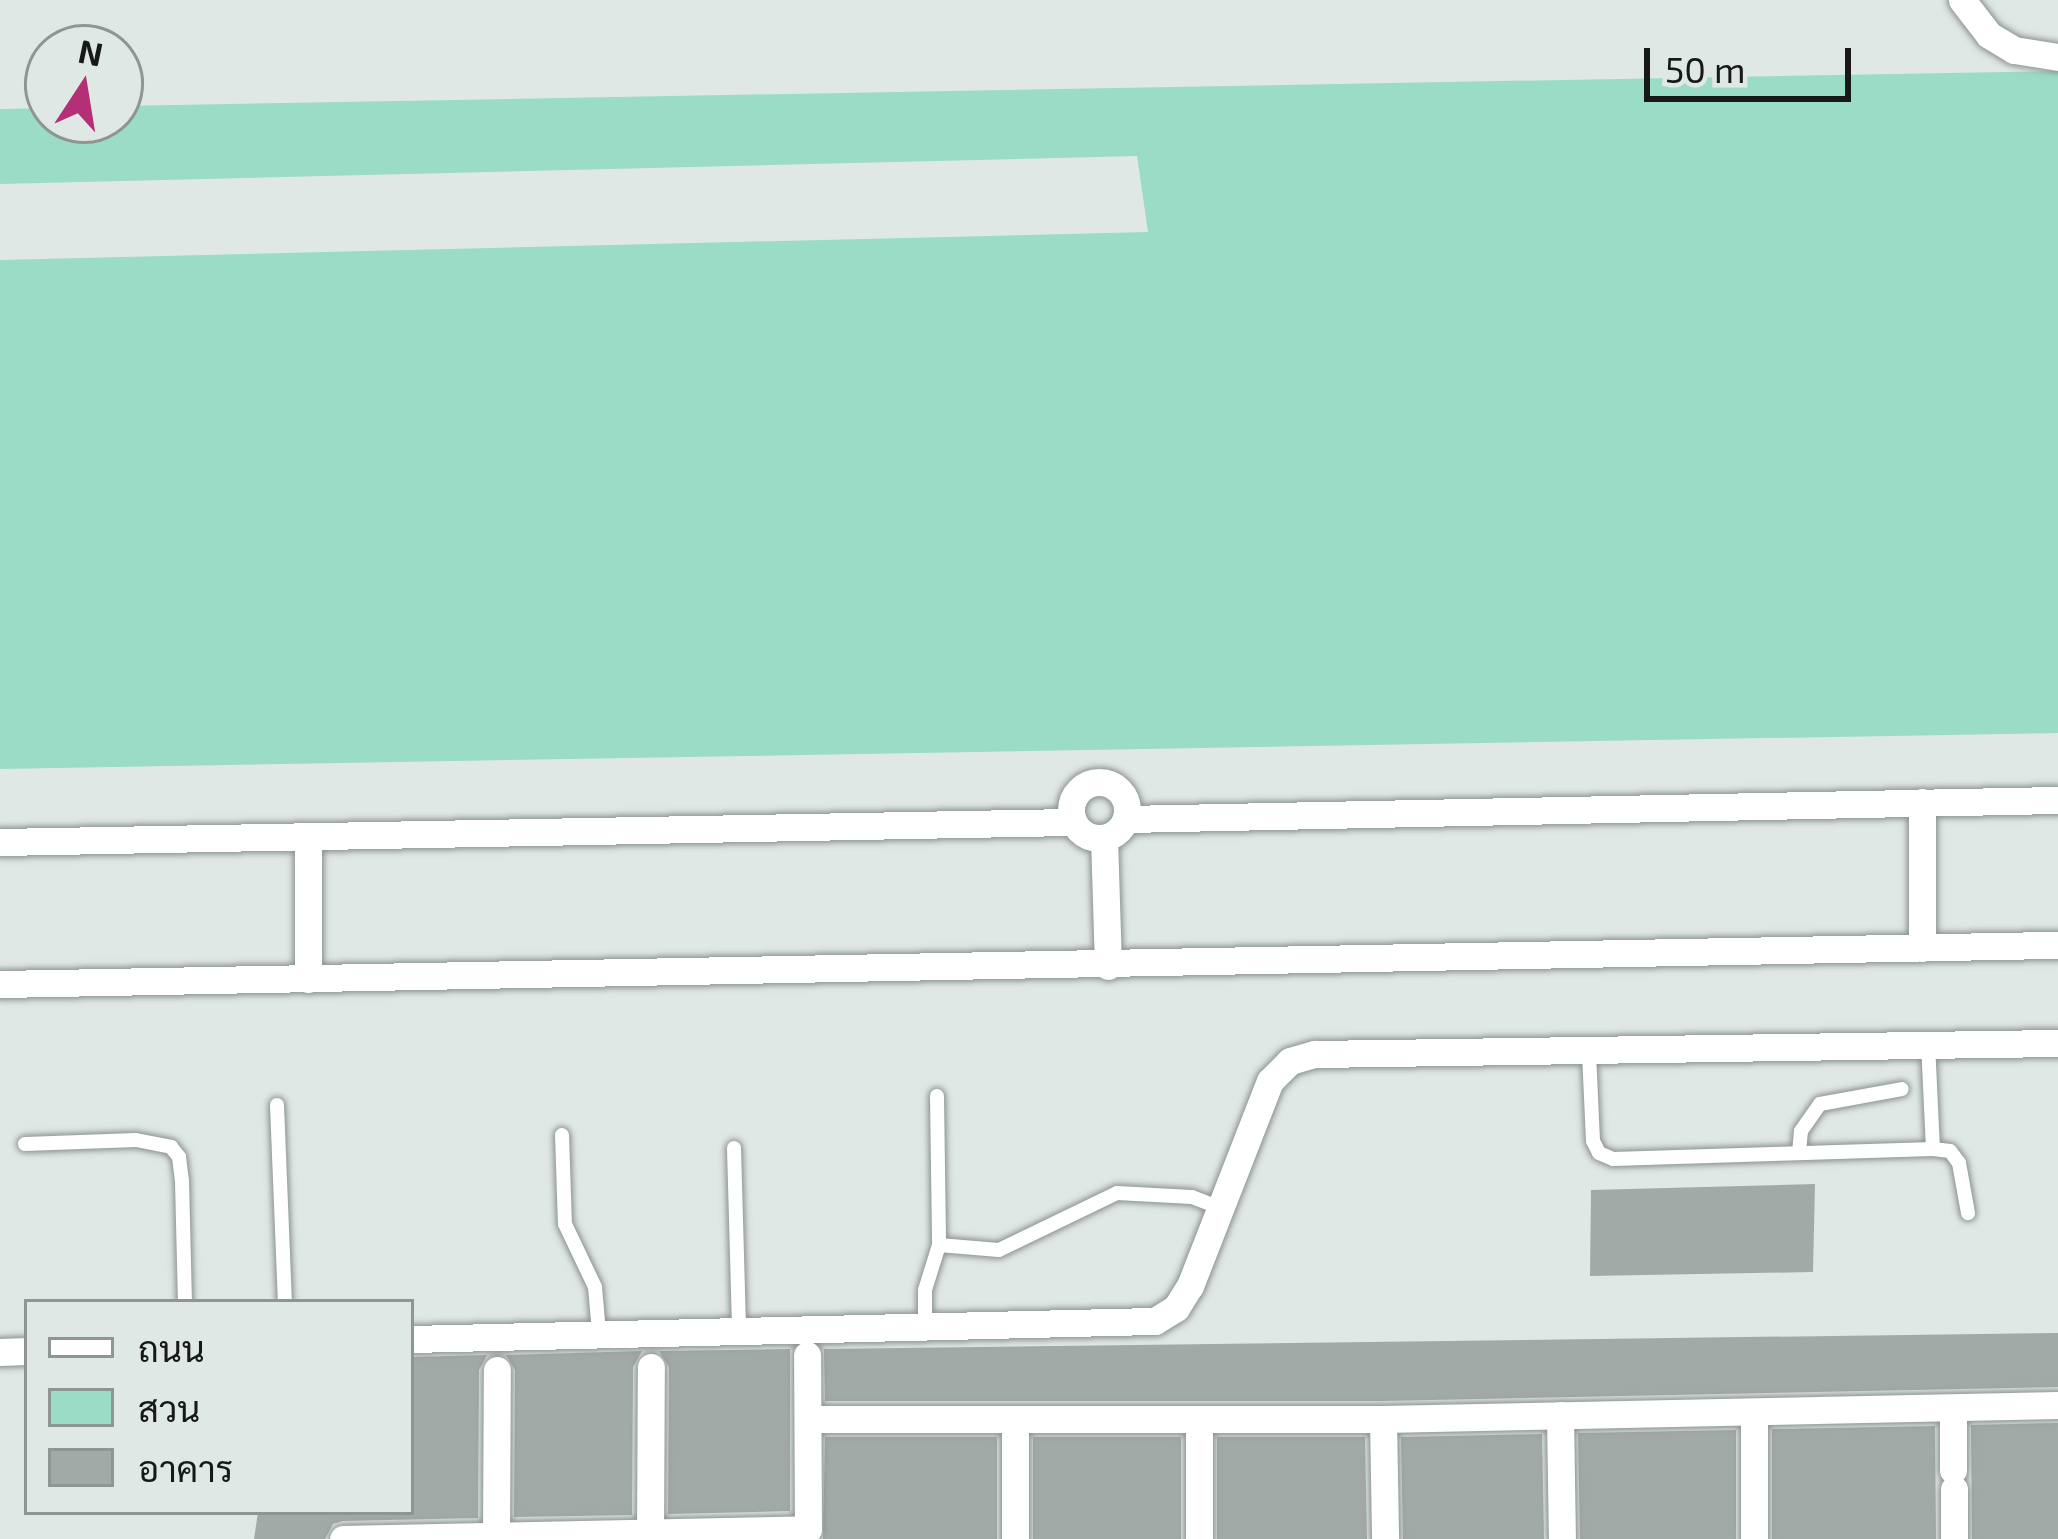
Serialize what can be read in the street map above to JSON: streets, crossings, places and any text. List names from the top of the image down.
{
  "legend": ["ถนน", "สวน", "อาคาร"],
  "scale_bar": "50 m",
  "north": "top"
}
